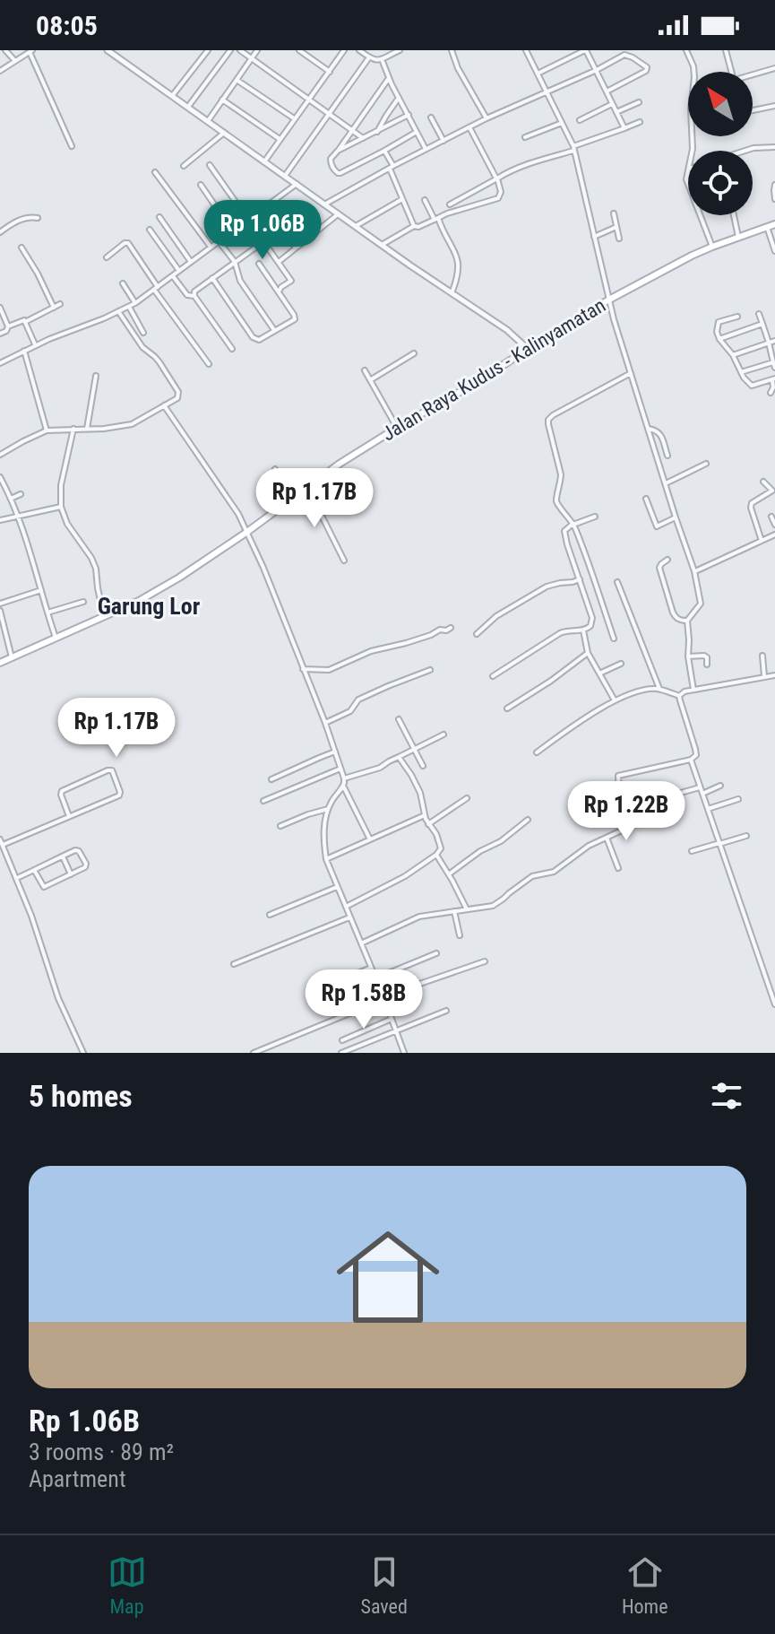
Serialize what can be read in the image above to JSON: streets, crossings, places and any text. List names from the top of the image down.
{
  "streets": {
    "main road": ["Jalan Raya Kudus - Kalinyamatan"]
  },
  "districts": ["Garung Lor"],
  "north": "top left",
  "page": {
    "status": "08:05",
    "price": [
      "Rp 1.06B",
      "Rp 1.17B",
      "Rp 1.17B",
      "Rp 1.22B",
      "Rp 1.58B"
    ],
    "heading": "5 homes",
    "list": [
      {
        "name": "Rp 1.06B",
        "note": "3 rooms · 89 m² · Apartment"
      }
    ],
    "tabs": ["Map", "Saved", "Home"]
  }
}
